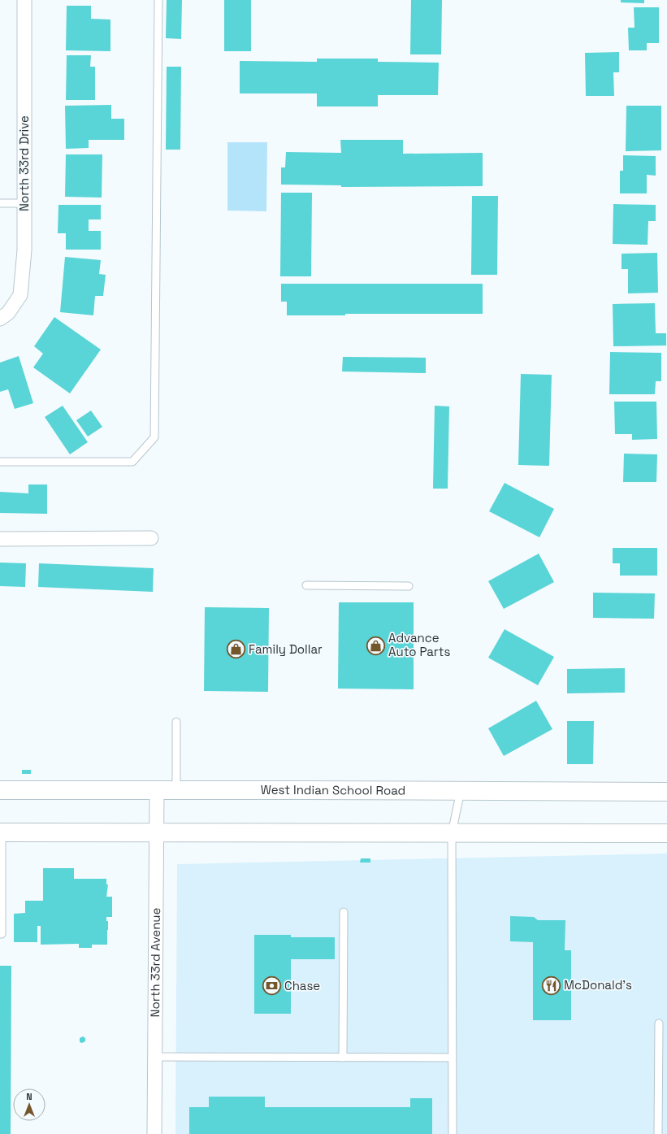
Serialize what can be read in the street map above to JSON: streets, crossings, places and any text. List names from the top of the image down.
{
  "streets": {
    "main road": ["West Indian School Road"],
    "street": ["North 33rd Drive", "North 33rd Avenue"]
  },
  "crossings": [
    ["West Indian School Road", "North 33rd Avenue"]
  ],
  "places": {
    "shop": ["Advance Auto Parts", "Family Dollar"],
    "restaurant": ["McDonald's"],
    "bank": ["Chase"]
  },
  "north": "top"
}
